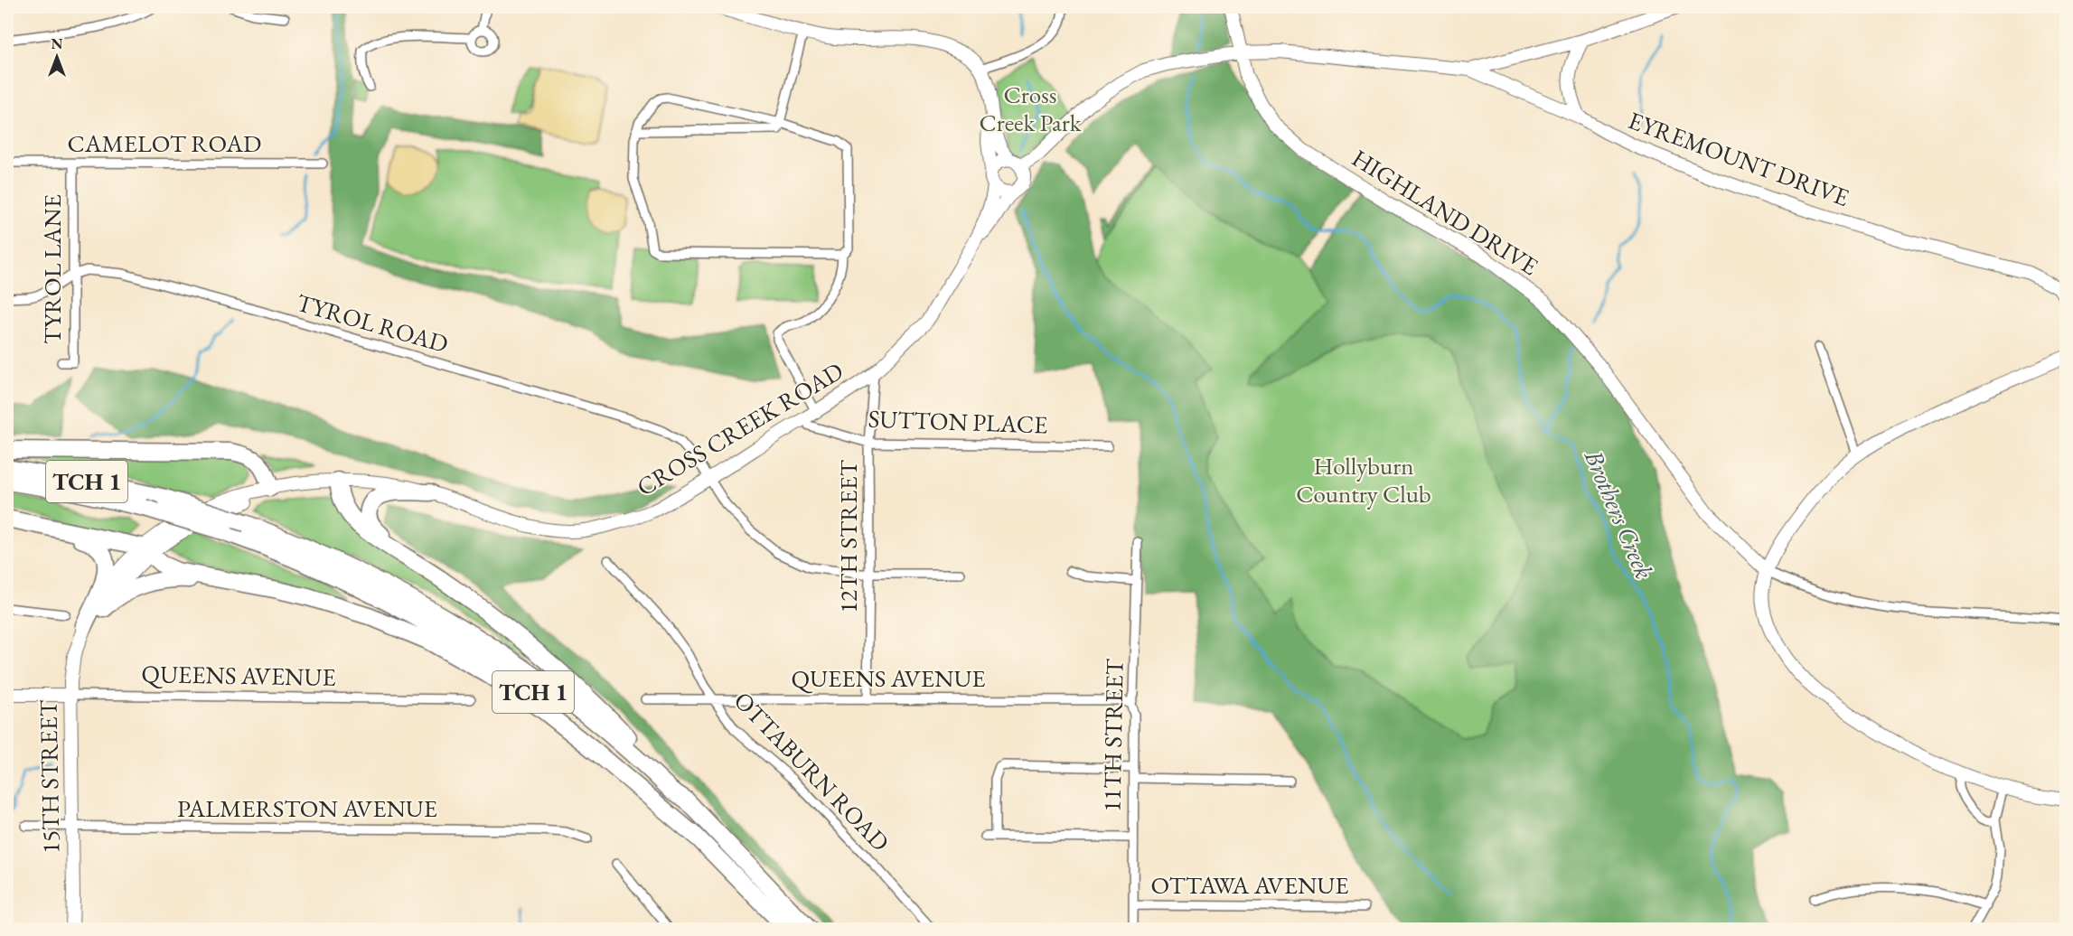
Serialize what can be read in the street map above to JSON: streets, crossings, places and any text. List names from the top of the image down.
{
  "streets": {
    "highway": ["TCH 1"],
    "street": [
      "CAMELOT ROAD",
      "EYREMOUNT DRIVE",
      "HIGHLAND DRIVE",
      "TYROL LANE",
      "TYROL ROAD",
      "SUTTON PLACE",
      "CROSS CREEK ROAD",
      "12TH STREET",
      "QUEENS AVENUE",
      "11TH STREET",
      "OTTABURN ROAD",
      "15TH STREET",
      "PALMERSTON AVENUE",
      "OTTAWA AVENUE"
    ]
  },
  "crossings": [
    ["CAMELOT ROAD", "TYROL LANE"],
    ["TYROL LANE", "TYROL ROAD"],
    ["TYROL ROAD", "CROSS CREEK ROAD"],
    ["TYROL ROAD", "12TH STREET"],
    ["SUTTON PLACE", "12TH STREET"],
    ["CROSS CREEK ROAD", "12TH STREET"],
    ["CROSS CREEK ROAD", "15TH STREET"],
    ["12TH STREET", "QUEENS AVENUE"],
    ["QUEENS AVENUE", "11TH STREET"],
    ["QUEENS AVENUE", "OTTABURN ROAD"],
    ["QUEENS AVENUE", "15TH STREET"],
    ["11TH STREET", "OTTAWA AVENUE"],
    ["15TH STREET", "PALMERSTON AVENUE"]
  ],
  "water": ["Brothers Creek"],
  "parks": ["Cross Creek Park", "Hollyburn Country Club"],
  "north": "top"
}
